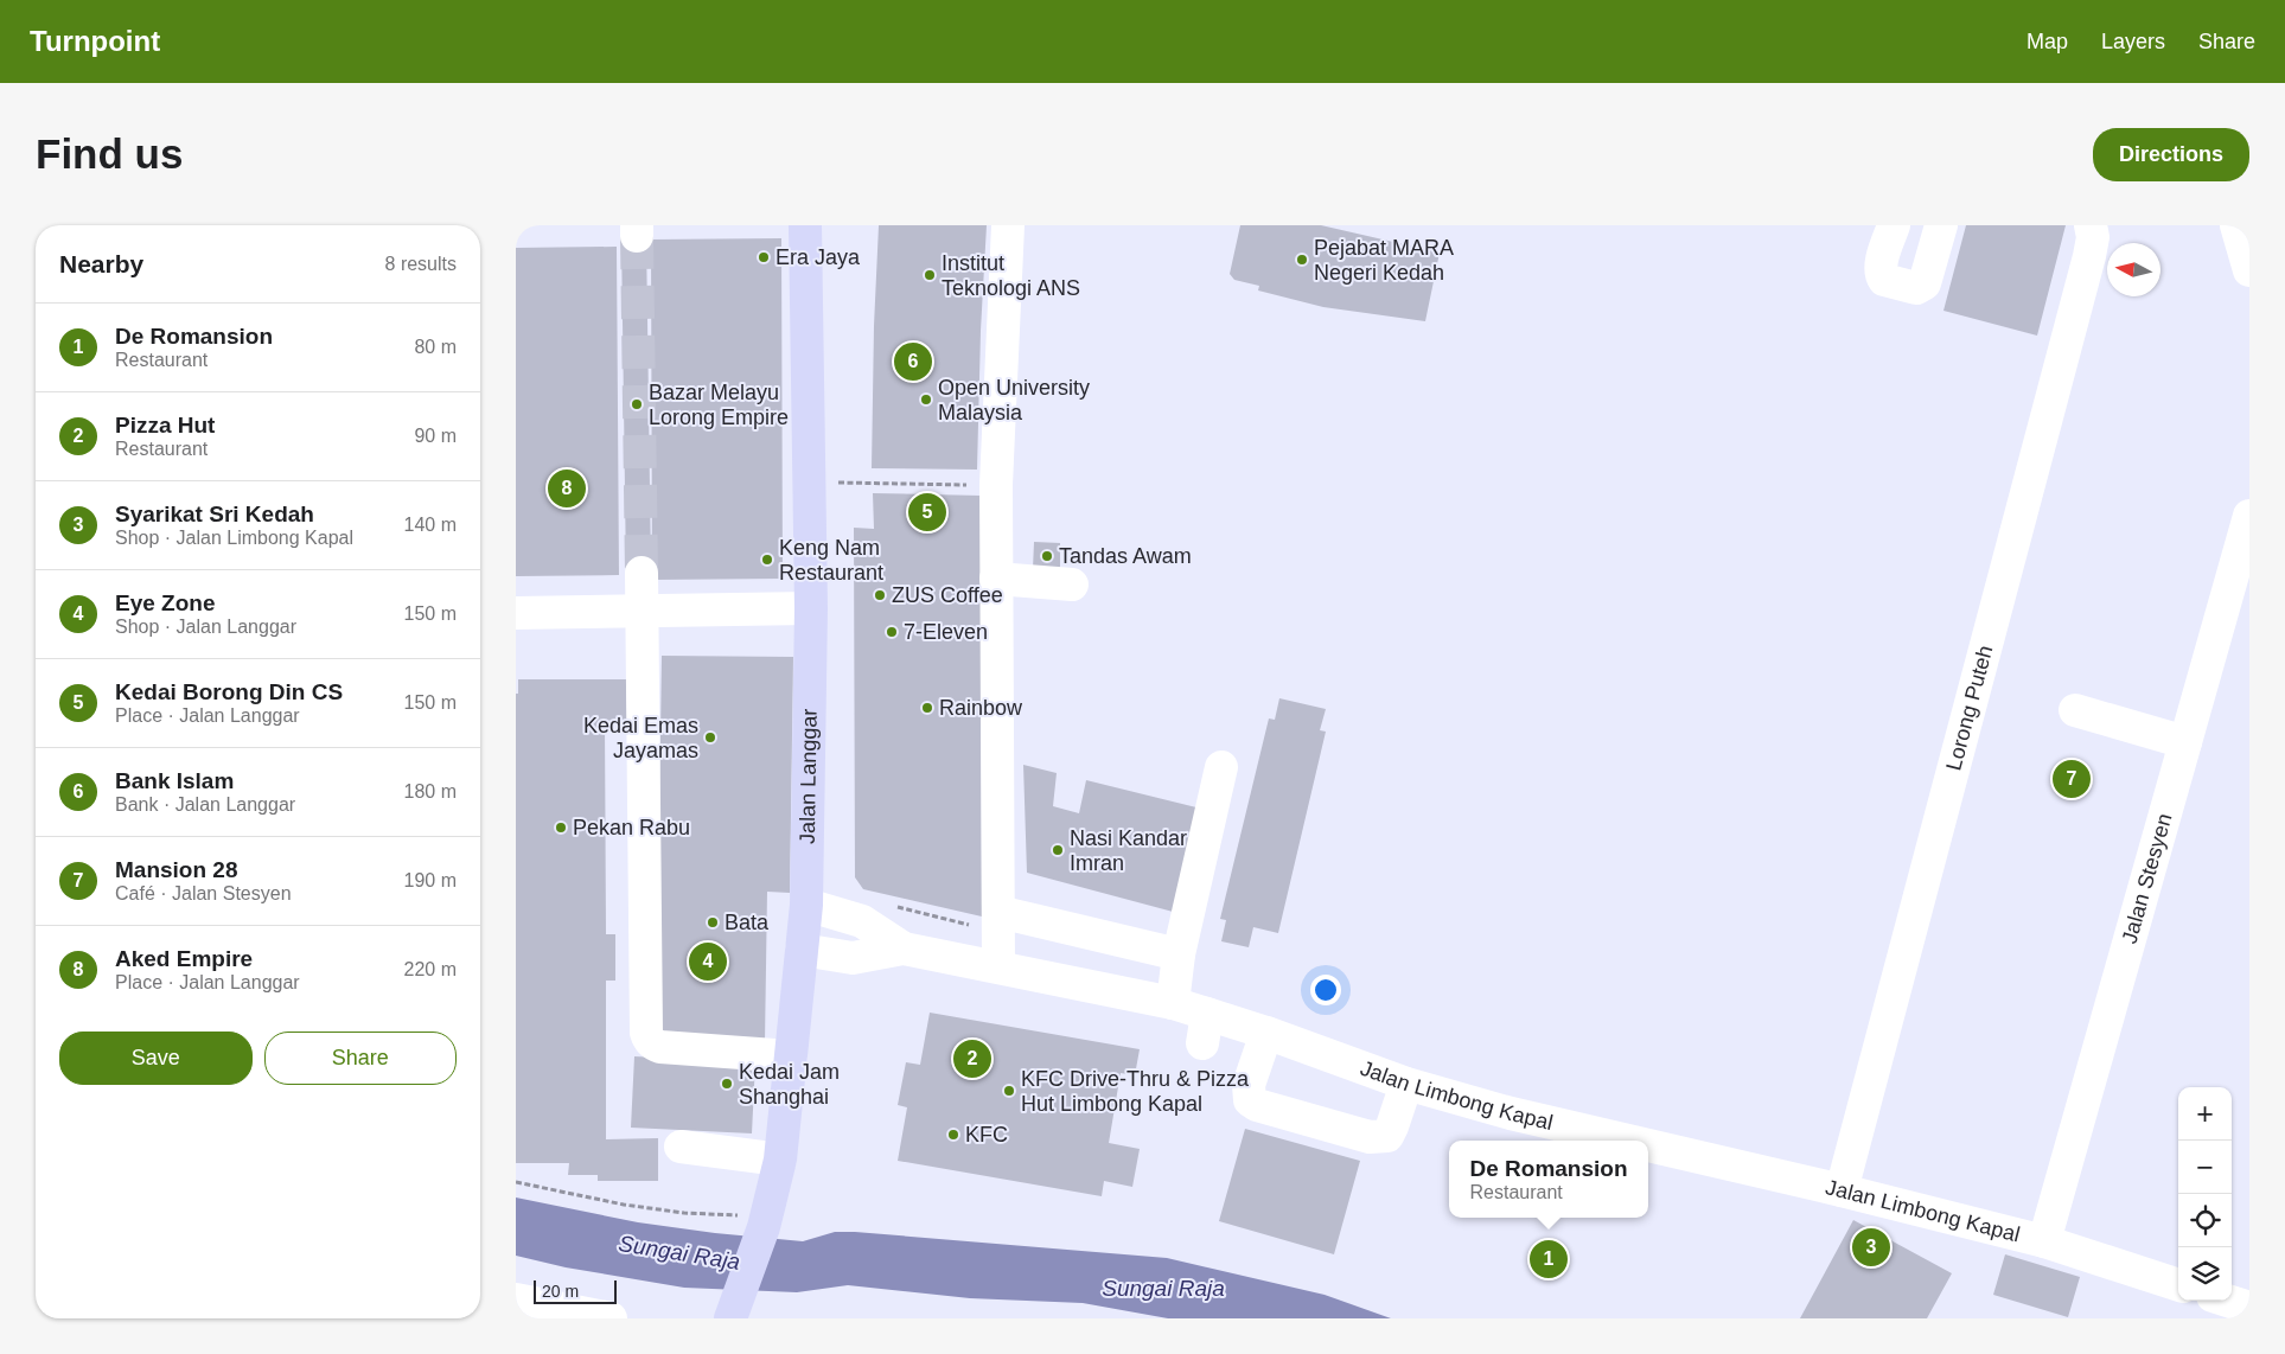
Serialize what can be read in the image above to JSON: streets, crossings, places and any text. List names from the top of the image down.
{
  "streets": {
    "main road": ["Jalan Langgar"],
    "street": ["Lorong Puteh", "Jalan Stesyen", "Jalan Limbong Kapal"]
  },
  "crossings": [
    ["Lorong Puteh", "Jalan Limbong Kapal"],
    ["Jalan Langgar", "Jalan Limbong Kapal"],
    ["Jalan Stesyen", "Jalan Limbong Kapal"]
  ],
  "water": ["Sungai Raja"],
  "places": [
    "Era Jaya",
    "Pejabat MARA Negeri Kedah",
    "Institut Teknologi ANS",
    "Open University Malaysia",
    "Bazar Melayu Lorong Empire",
    "Tandas Awam",
    "Keng Nam Restaurant",
    "ZUS Coffee",
    "7-Eleven",
    "Rainbow",
    "Kedai Emas Jayamas",
    "Pekan Rabu",
    "Nasi Kandar Imran",
    "Bata",
    "Kedai Jam Shanghai",
    "KFC Drive-Thru & Pizza Hut Limbong Kapal",
    "KFC"
  ],
  "scale_bar": "20 m",
  "north": "left",
  "page": {
    "header": "Turnpoint",
    "nav": ["Map", "Layers", "Share"],
    "buttons": [
      "Directions",
      ["Save", "Share"]
    ],
    "title": "Find us",
    "heading": ["Nearby", "8 results"],
    "list": [
      {
        "mark": "1",
        "name": "De Romansion",
        "note": "Restaurant",
        "value": "80 m"
      },
      {
        "mark": "2",
        "name": "Pizza Hut",
        "note": "Restaurant",
        "value": "90 m"
      },
      {
        "mark": "3",
        "name": "Syarikat Sri Kedah",
        "note": "Shop · Jalan Limbong Kapal",
        "value": "140 m"
      },
      {
        "mark": "4",
        "name": "Eye Zone",
        "note": "Shop · Jalan Langgar",
        "value": "150 m"
      },
      {
        "mark": "5",
        "name": "Kedai Borong Din CS",
        "note": "Place · Jalan Langgar",
        "value": "150 m"
      },
      {
        "mark": "6",
        "name": "Bank Islam",
        "note": "Bank · Jalan Langgar",
        "value": "180 m"
      },
      {
        "mark": "7",
        "name": "Mansion 28",
        "note": "Café · Jalan Stesyen",
        "value": "190 m"
      },
      {
        "mark": "8",
        "name": "Aked Empire",
        "note": "Place · Jalan Langgar",
        "value": "220 m"
      }
    ],
    "pins": [
      "6",
      "8",
      "5",
      "7",
      "4",
      "2",
      "3",
      "1"
    ],
    "map_buttons": ["+", "−"],
    "popup": ["De Romansion", "Restaurant"],
    "scale": "20 m"
  }
}
